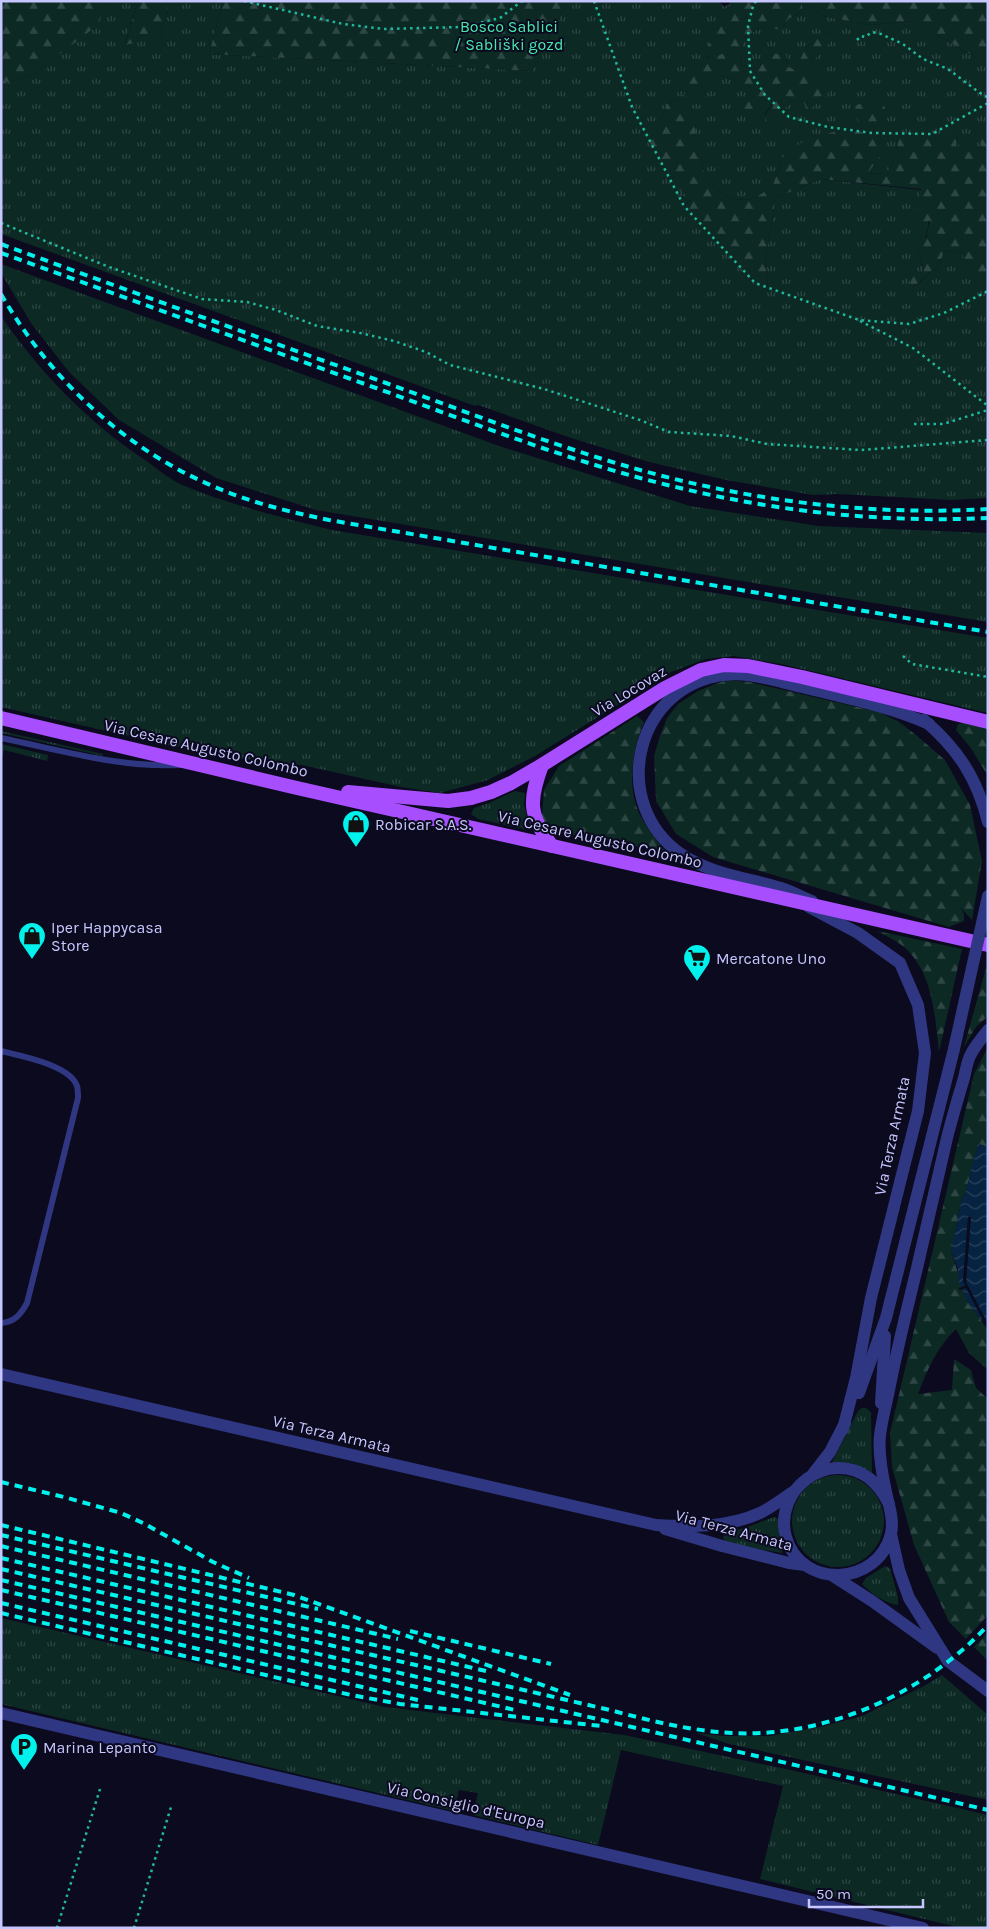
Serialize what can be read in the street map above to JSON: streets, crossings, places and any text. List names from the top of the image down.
{
  "streets": {
    "main road": ["Via Locovaz", "Via Cesare Augusto Colombo"],
    "street": ["Via Terza Armata", "Via Consiglio d'Europa"]
  },
  "crossings": [
    ["Via Locovaz", "Via Cesare Augusto Colombo"],
    ["Via Cesare Augusto Colombo", "Via Terza Armata"]
  ],
  "parks": ["Bosco Sablici / Sabliški gozd"],
  "places": {
    "shop": ["Robicar S.A.S.", "Iper Happycasa Store"],
    "supermarket": ["Mercatone Uno"],
    "parking": ["Marina Lepanto"]
  },
  "scale_bar": "50 m"
}
